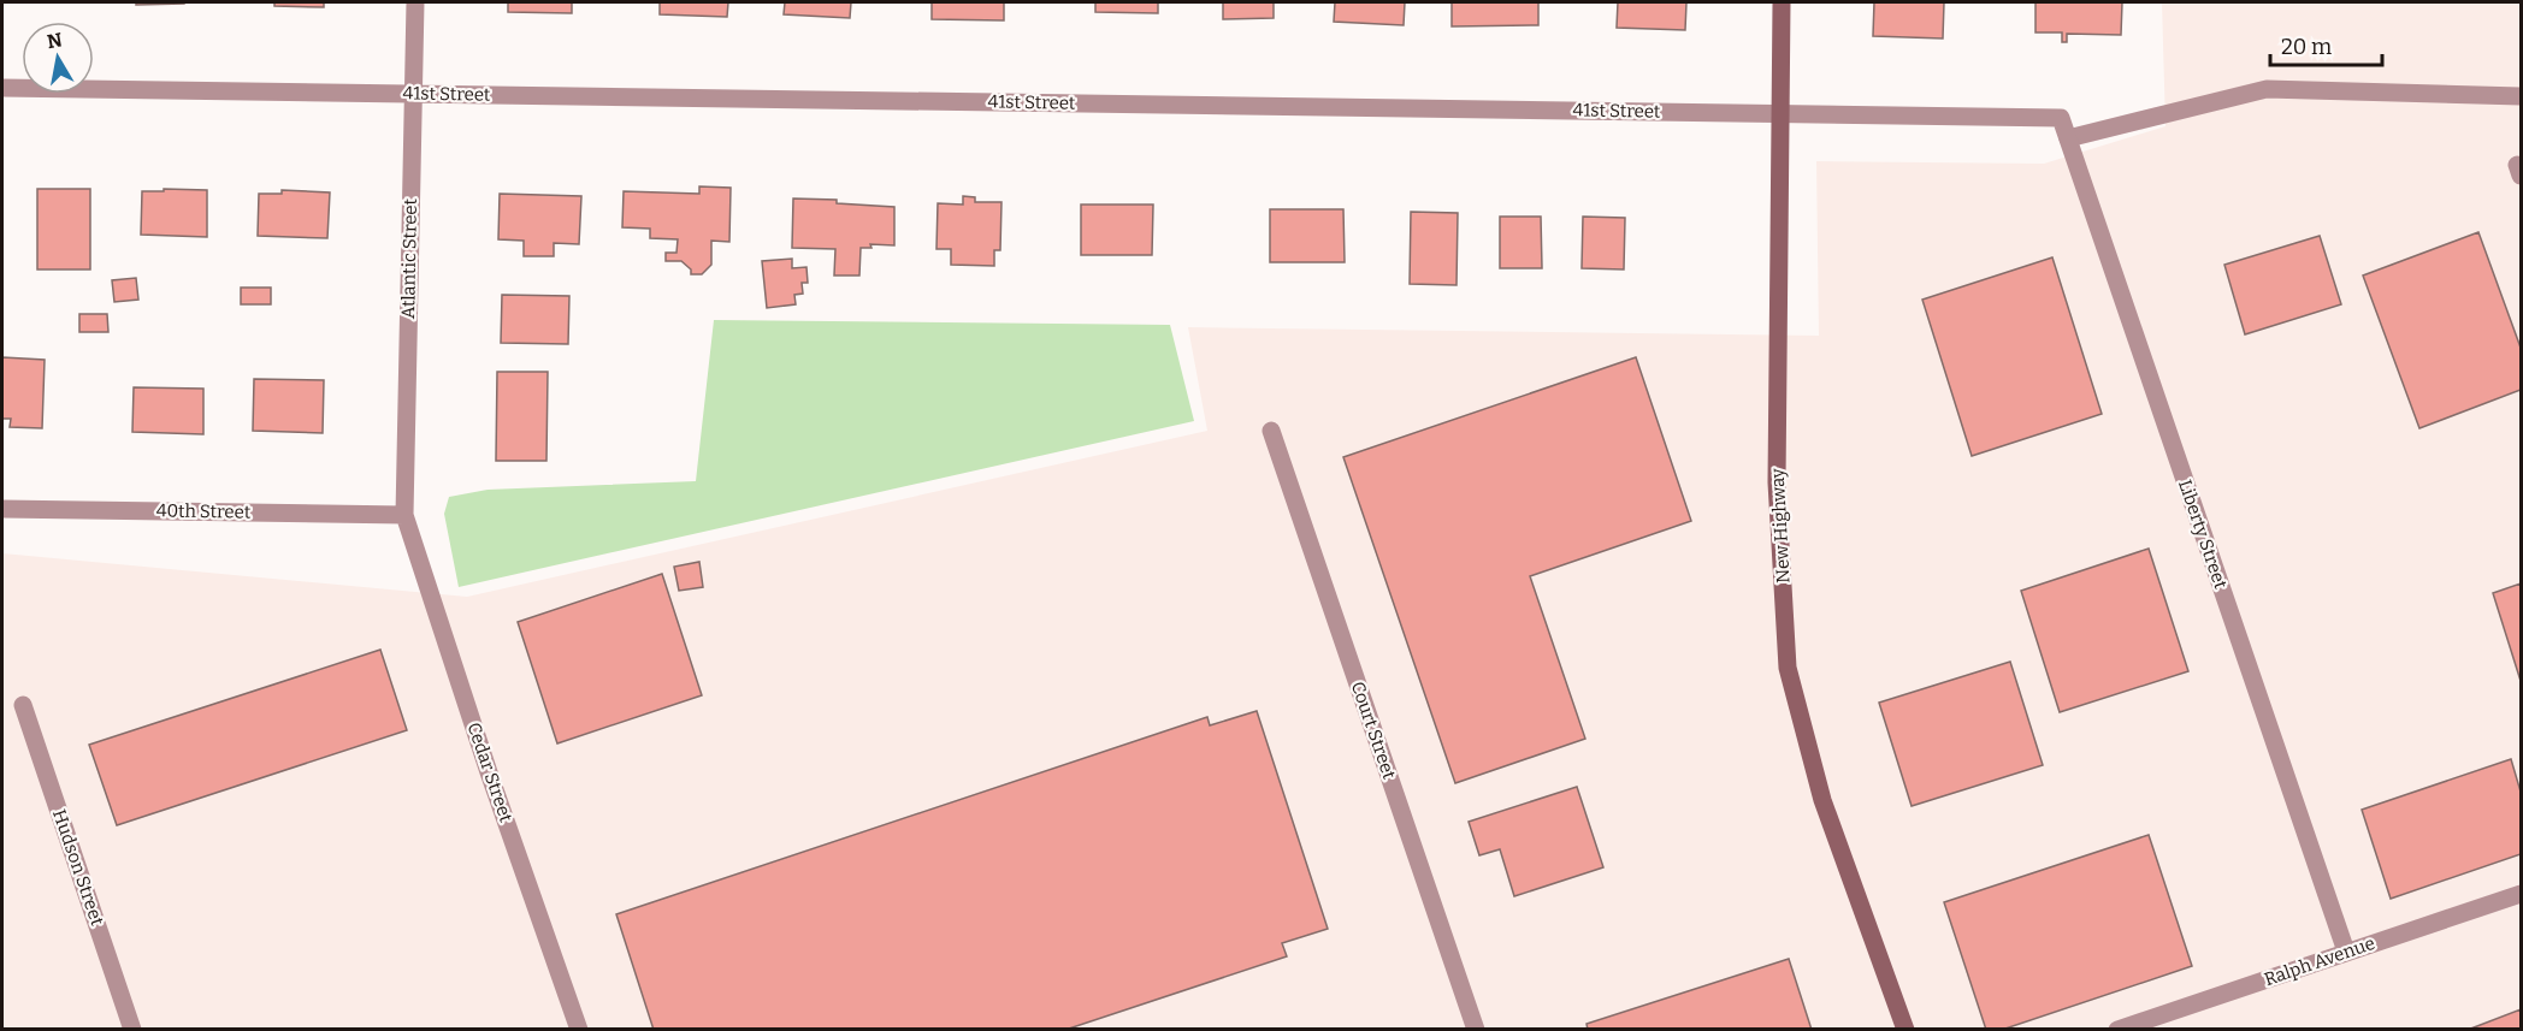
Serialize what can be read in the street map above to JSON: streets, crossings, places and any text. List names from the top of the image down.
{
  "streets": {
    "main road": ["New Highway"],
    "street": [
      "41st Street",
      "Atlantic Street",
      "40th Street",
      "Liberty Street",
      "Court Street",
      "Cedar Street",
      "Hudson Street",
      "Ralph Avenue"
    ]
  },
  "crossings": [
    ["41st Street", "Atlantic Street"],
    ["41st Street", "New Highway"],
    ["41st Street", "Liberty Street"],
    ["Atlantic Street", "40th Street"],
    ["Atlantic Street", "Cedar Street"],
    ["40th Street", "Cedar Street"],
    ["Liberty Street", "Ralph Avenue"]
  ],
  "scale_bar": "20 m",
  "north": "top"
}
